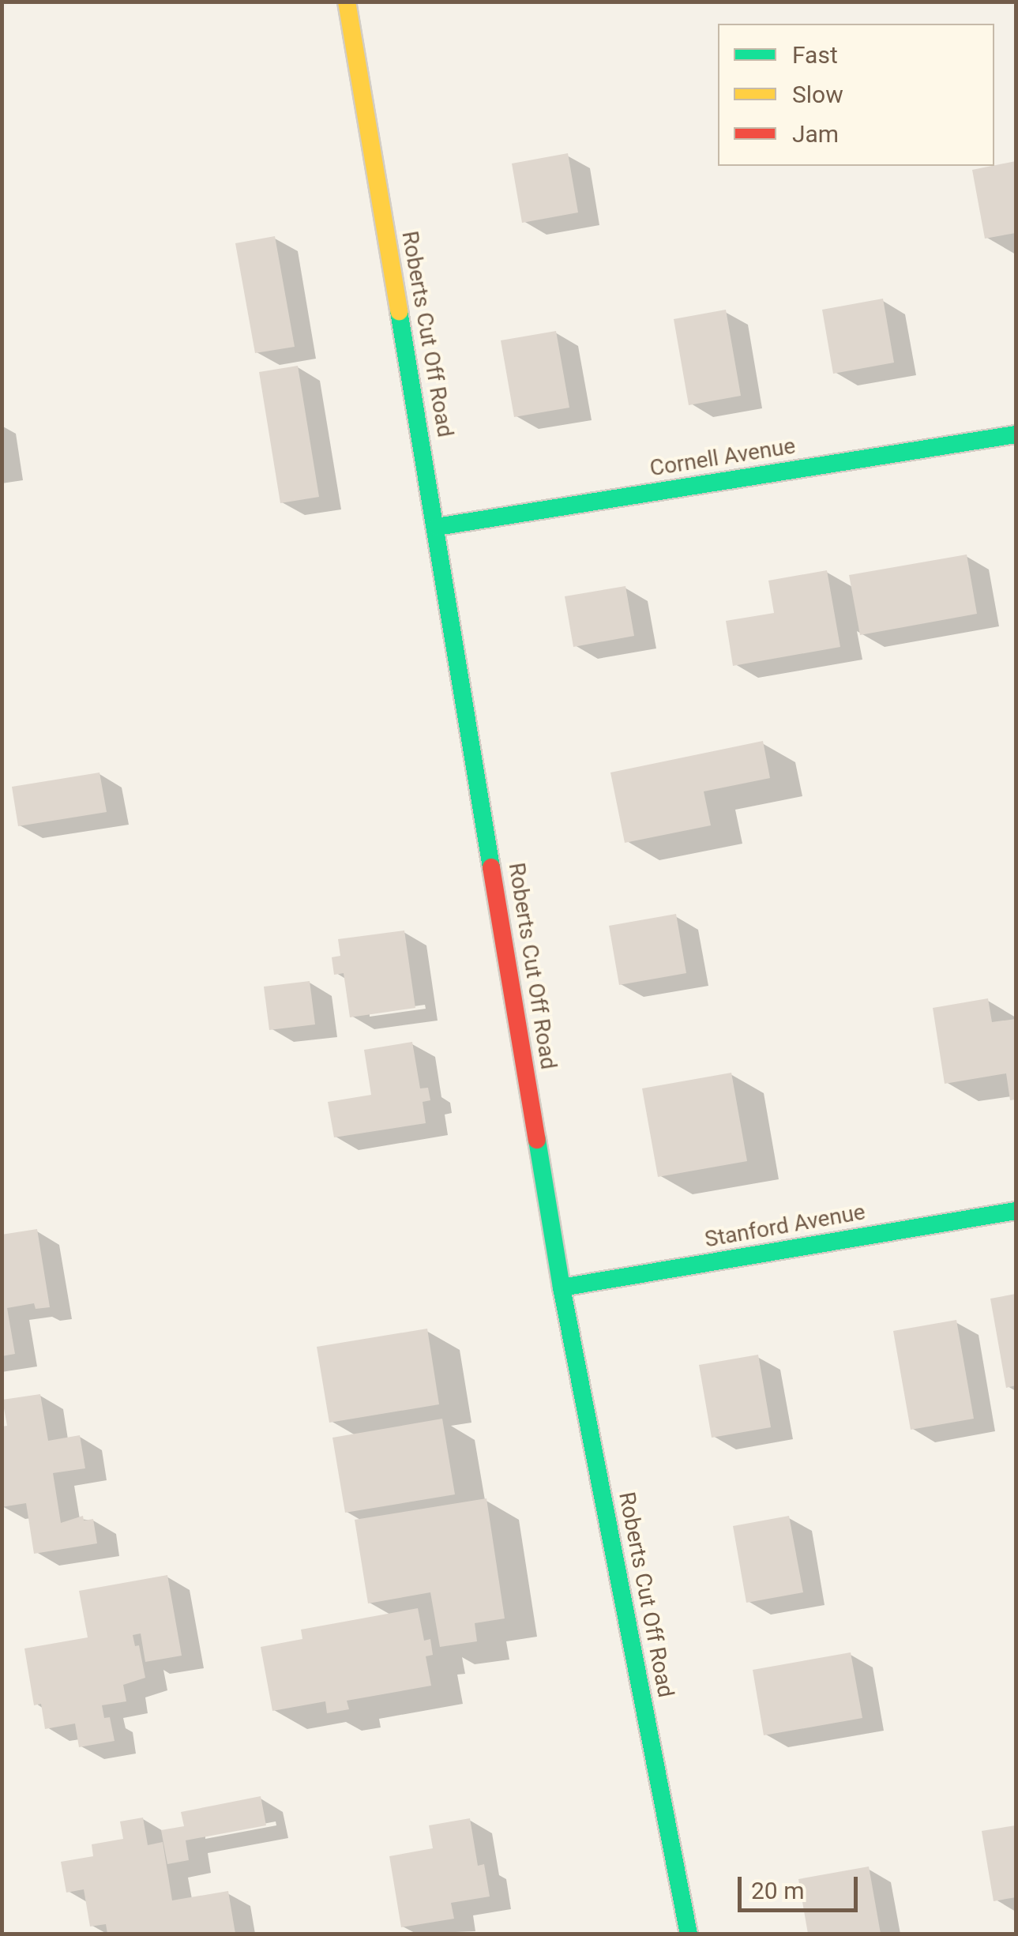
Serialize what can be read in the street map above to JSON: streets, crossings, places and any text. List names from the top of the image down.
{
  "streets": {
    "street": ["Roberts Cut Off Road", "Cornell Avenue", "Stanford Avenue"]
  },
  "crossings": [
    ["Roberts Cut Off Road", "Cornell Avenue"],
    ["Roberts Cut Off Road", "Stanford Avenue"]
  ],
  "legend": ["Fast", "Slow", "Jam"],
  "scale_bar": "20 m"
}
